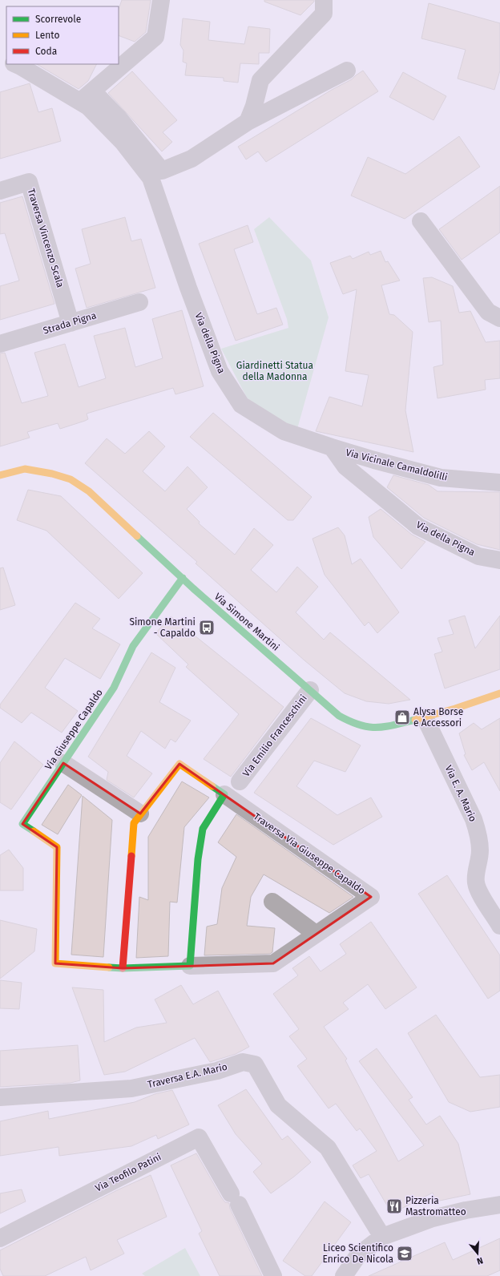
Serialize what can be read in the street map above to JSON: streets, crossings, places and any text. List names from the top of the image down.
{
  "streets": {
    "street": [
      "Traversa Vincenzo Scala",
      "Strada Pigna",
      "Via della Pigna",
      "Via Vicinale Camaldolilli",
      "Via Simone Martini",
      "Via Giuseppe Capaldo",
      "Via Emilio Franceschini",
      "Via E. A. Mario",
      "Traversa Via Giuseppe Capaldo",
      "Traversa E.A. Mario",
      "Via Teofilo Patini"
    ]
  },
  "crossings": [
    ["Traversa Vincenzo Scala", "Strada Pigna"],
    ["Via della Pigna", "Via Vicinale Camaldolilli"],
    ["Via Simone Martini", "Via Giuseppe Capaldo"],
    ["Via Simone Martini", "Via Emilio Franceschini"],
    ["Via Simone Martini", "Via E. A. Mario"]
  ],
  "parks": ["Giardinetti Statua della Madonna"],
  "places": {
    "bus stop": ["Simone Martini - Capaldo"],
    "shop": ["Alysa Borse e Accessori"],
    "restaurant": ["Pizzeria Mastromatteo"],
    "school or university": ["Liceo Scientifico Enrico De Nicola"]
  },
  "legend": ["Scorrevole", "Lento", "Coda"],
  "north": "bottom"
}
